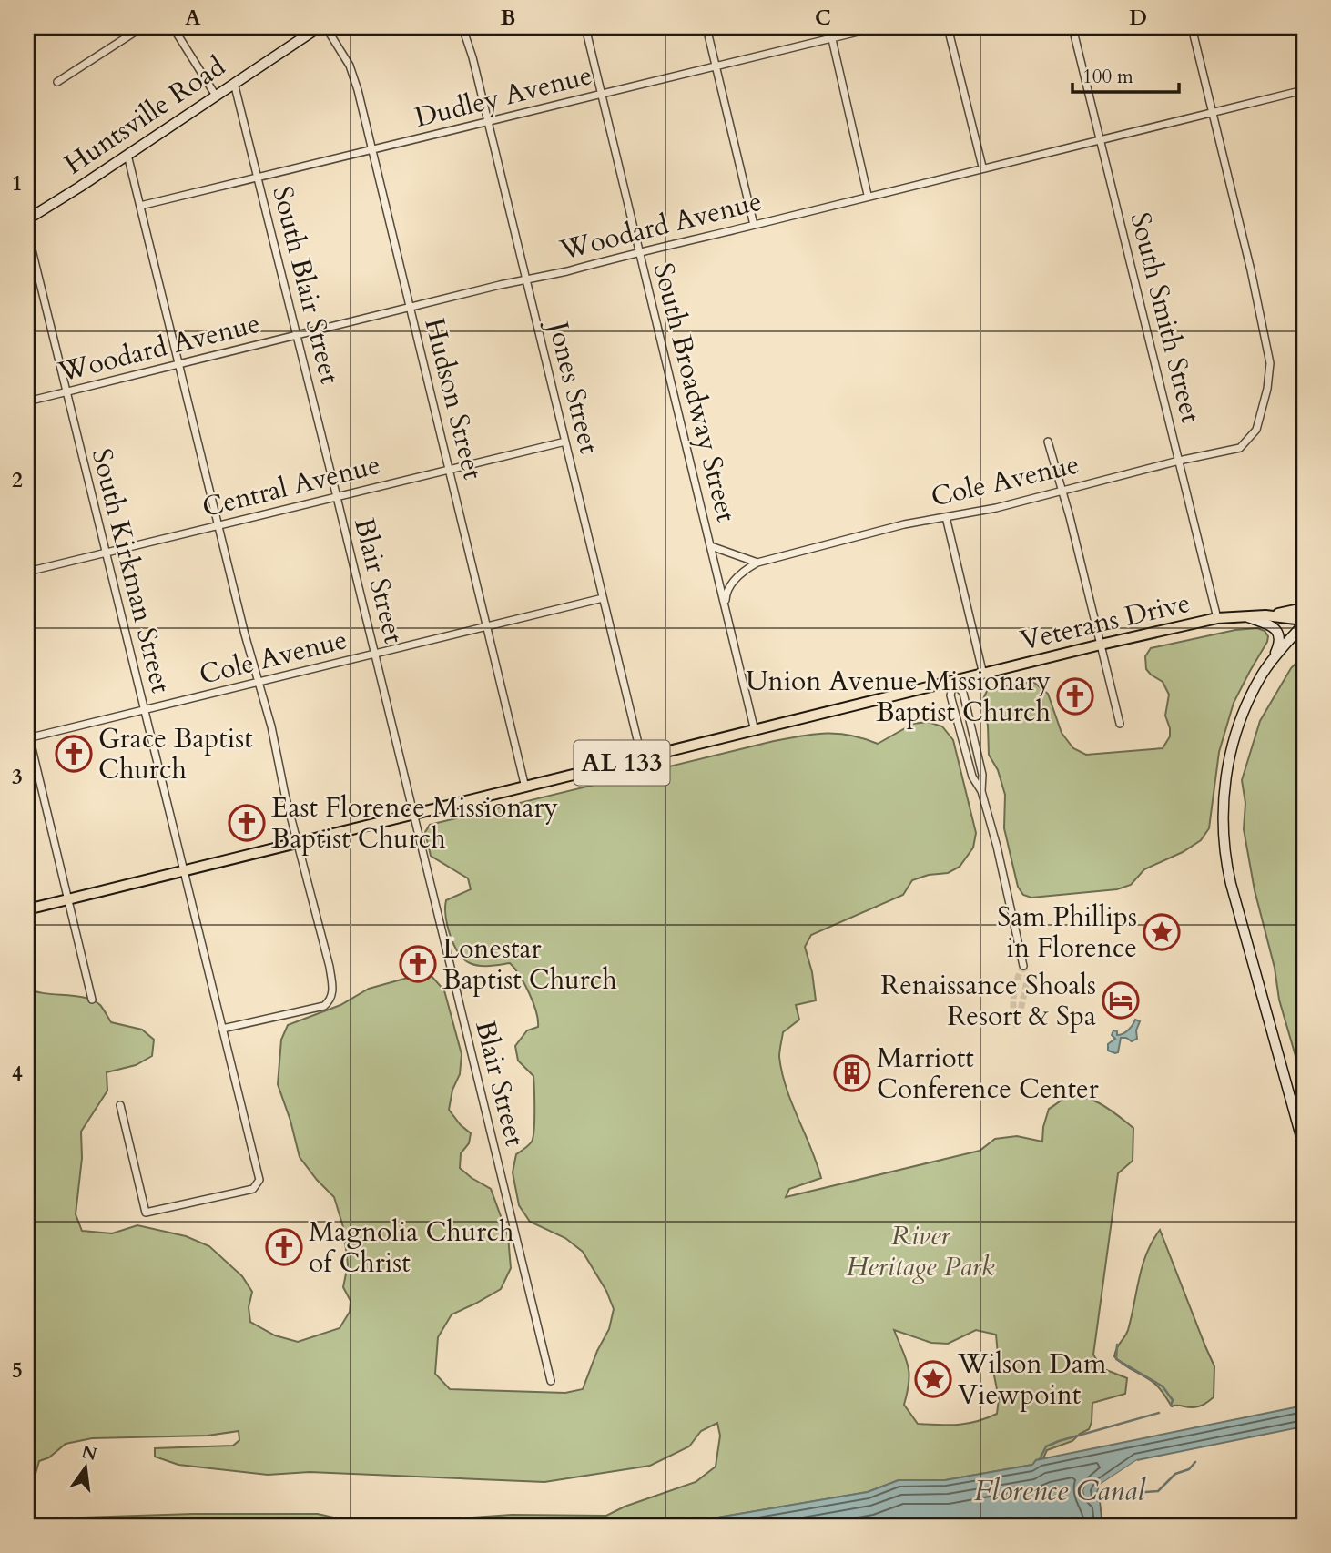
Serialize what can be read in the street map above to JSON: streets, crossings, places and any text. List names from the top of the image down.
{
  "streets": {
    "main road": ["Huntsville Road", "Veterans Drive", "AL 133"],
    "street": [
      "Dudley Avenue",
      "Woodard Avenue",
      "South Blair Street",
      "South Smith Street",
      "Jones Street",
      "South Broadway Street",
      "Hudson Street",
      "Cole Avenue",
      "Central Avenue",
      "South Kirkman Street",
      "Blair Street"
    ]
  },
  "crossings": [
    ["Dudley Avenue", "South Blair Street"],
    ["Dudley Avenue", "Jones Street"],
    ["Dudley Avenue", "South Broadway Street"],
    ["Dudley Avenue", "Hudson Street"],
    ["Huntsville Road", "South Blair Street"],
    ["Woodard Avenue", "South Blair Street"],
    ["Woodard Avenue", "South Smith Street"],
    ["Woodard Avenue", "Jones Street"],
    ["Woodard Avenue", "South Broadway Street"],
    ["Woodard Avenue", "Hudson Street"],
    ["Woodard Avenue", "Cole Avenue"],
    ["Woodard Avenue", "South Kirkman Street"],
    ["South Blair Street", "Central Avenue"],
    ["South Blair Street", "Blair Street"],
    ["South Smith Street", "Cole Avenue"],
    ["South Smith Street", "Veterans Drive"],
    ["Jones Street", "Cole Avenue"],
    ["Jones Street", "Central Avenue"],
    ["Jones Street", "Veterans Drive"],
    ["South Broadway Street", "Cole Avenue"],
    ["South Broadway Street", "Veterans Drive"],
    ["Hudson Street", "Cole Avenue"],
    ["Hudson Street", "Central Avenue"],
    ["Hudson Street", "Veterans Drive"],
    ["Cole Avenue", "South Kirkman Street"],
    ["Cole Avenue", "Blair Street"],
    ["Central Avenue", "South Kirkman Street"],
    ["Central Avenue", "Blair Street"],
    ["South Kirkman Street", "Veterans Drive"],
    ["Blair Street", "Veterans Drive"]
  ],
  "water": ["Florence Canal"],
  "parks": ["River Heritage Park"],
  "places": {
    "church": [
      "Union Avenue Missionary Baptist Church",
      "Grace Baptist Church",
      "East Florence Missionary Baptist Church",
      "Lonestar Baptist Church",
      "Magnolia Church of Christ"
    ],
    "place": ["Sam Phillips in Florence", "Wilson Dam Viewpoint"],
    "hotel": ["Renaissance Shoals Resort & Spa"],
    "building": ["Marriott Conference Center"]
  },
  "scale_bar": "100 m",
  "north": "top",
  "grid": {
    "columns": [
      "A",
      "B",
      "C",
      "D"
    ],
    "rows": [
      "1",
      "2",
      "3",
      "4",
      "5"
    ]
  }
}
